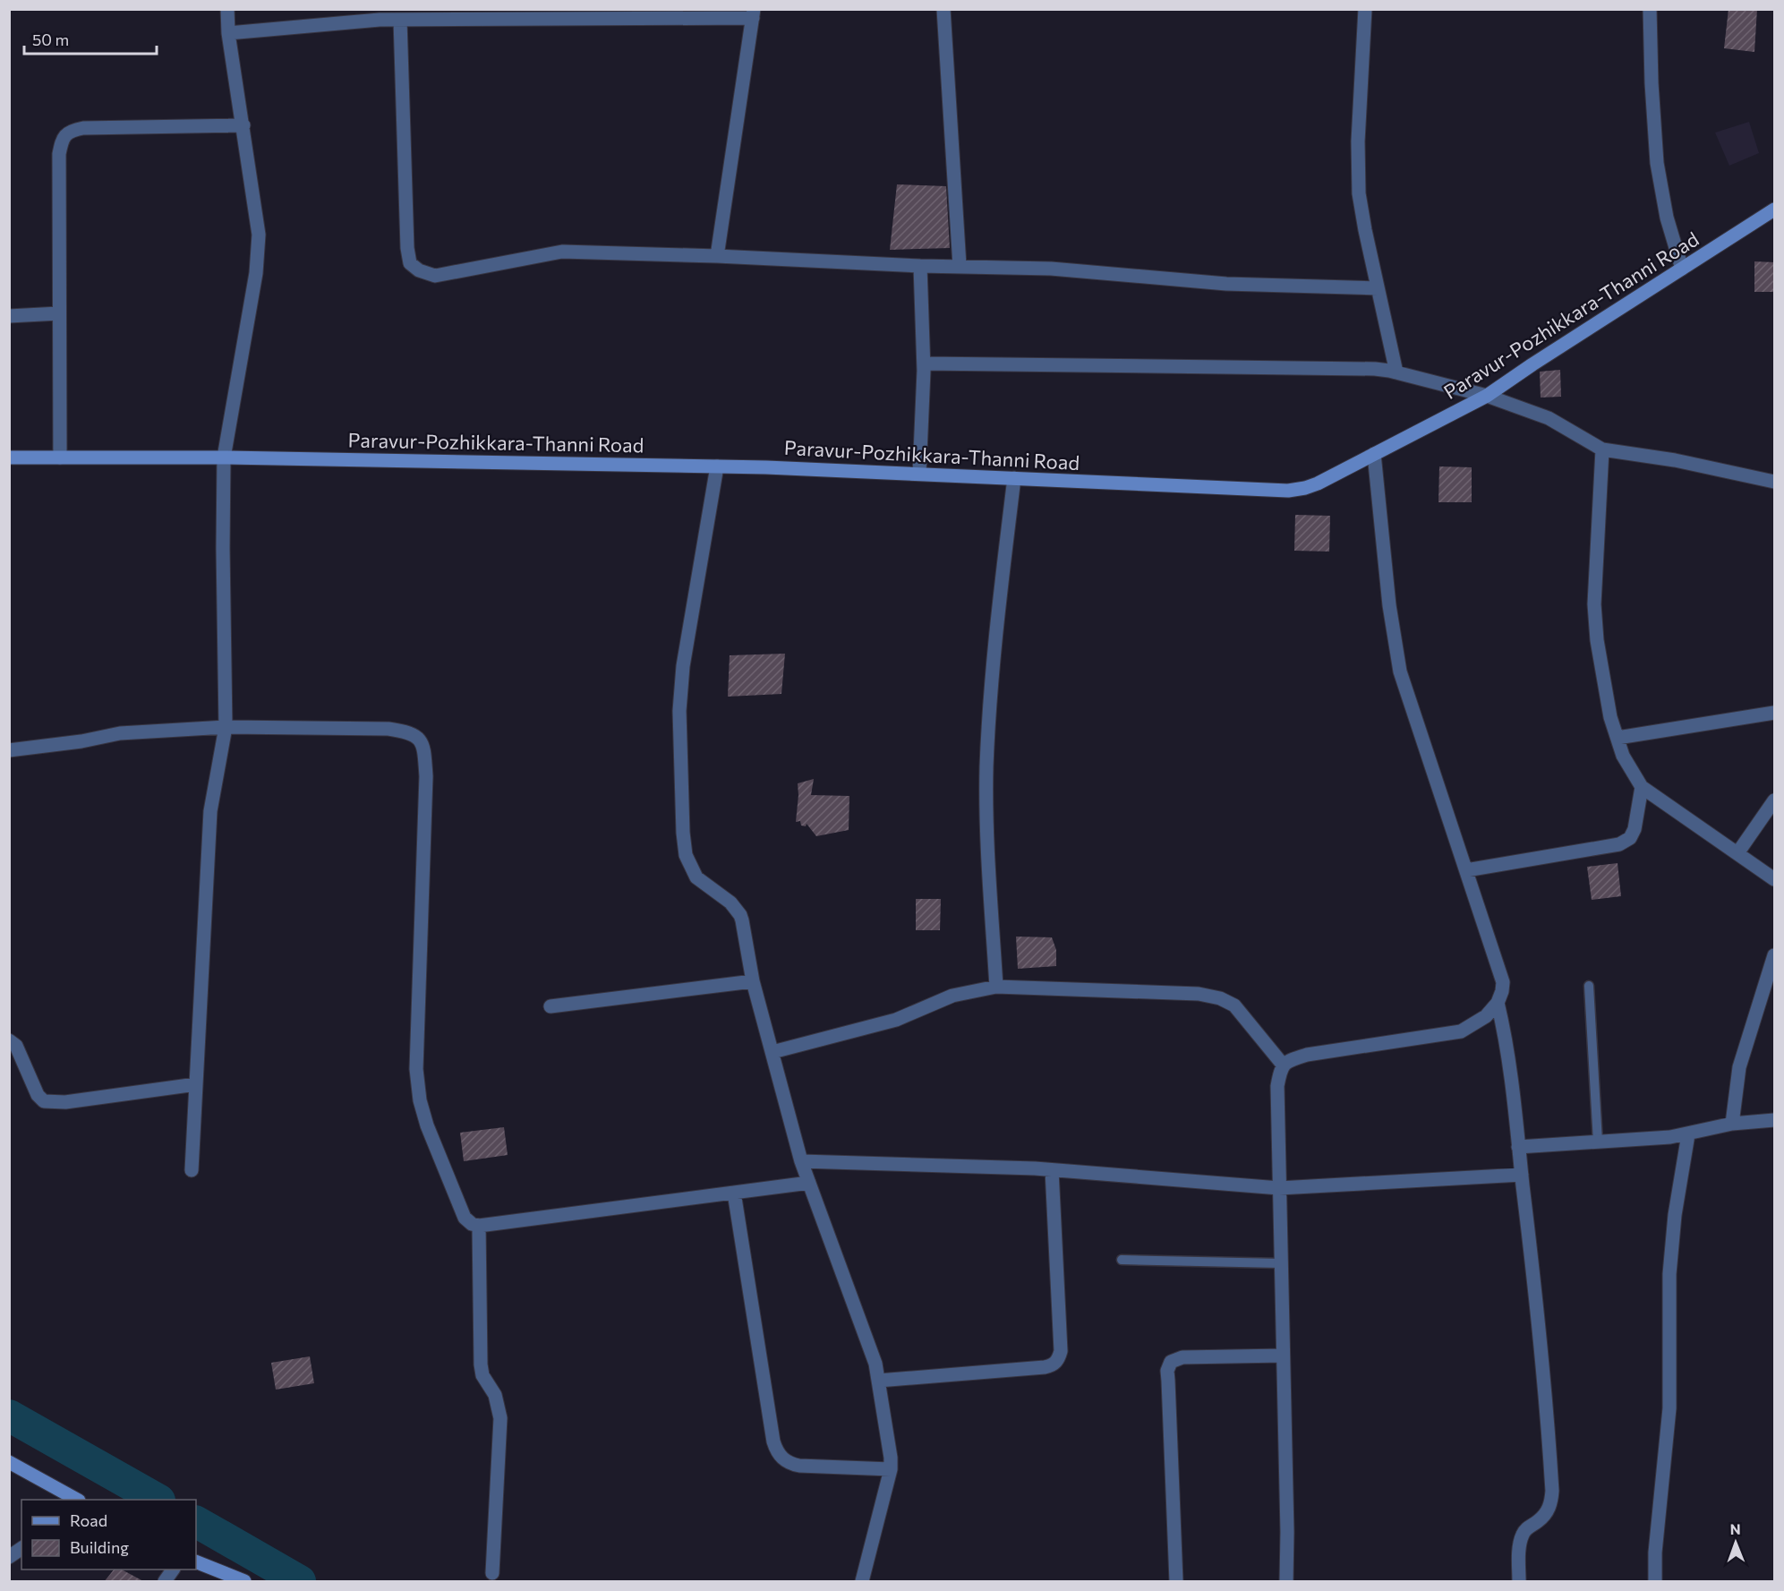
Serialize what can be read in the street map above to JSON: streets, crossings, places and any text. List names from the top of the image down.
{
  "streets": {
    "main road": ["Paravur-Pozhikkara-Thanni Road"]
  },
  "legend": ["Road", "Building"],
  "scale_bar": "50 m",
  "north": "top"
}
